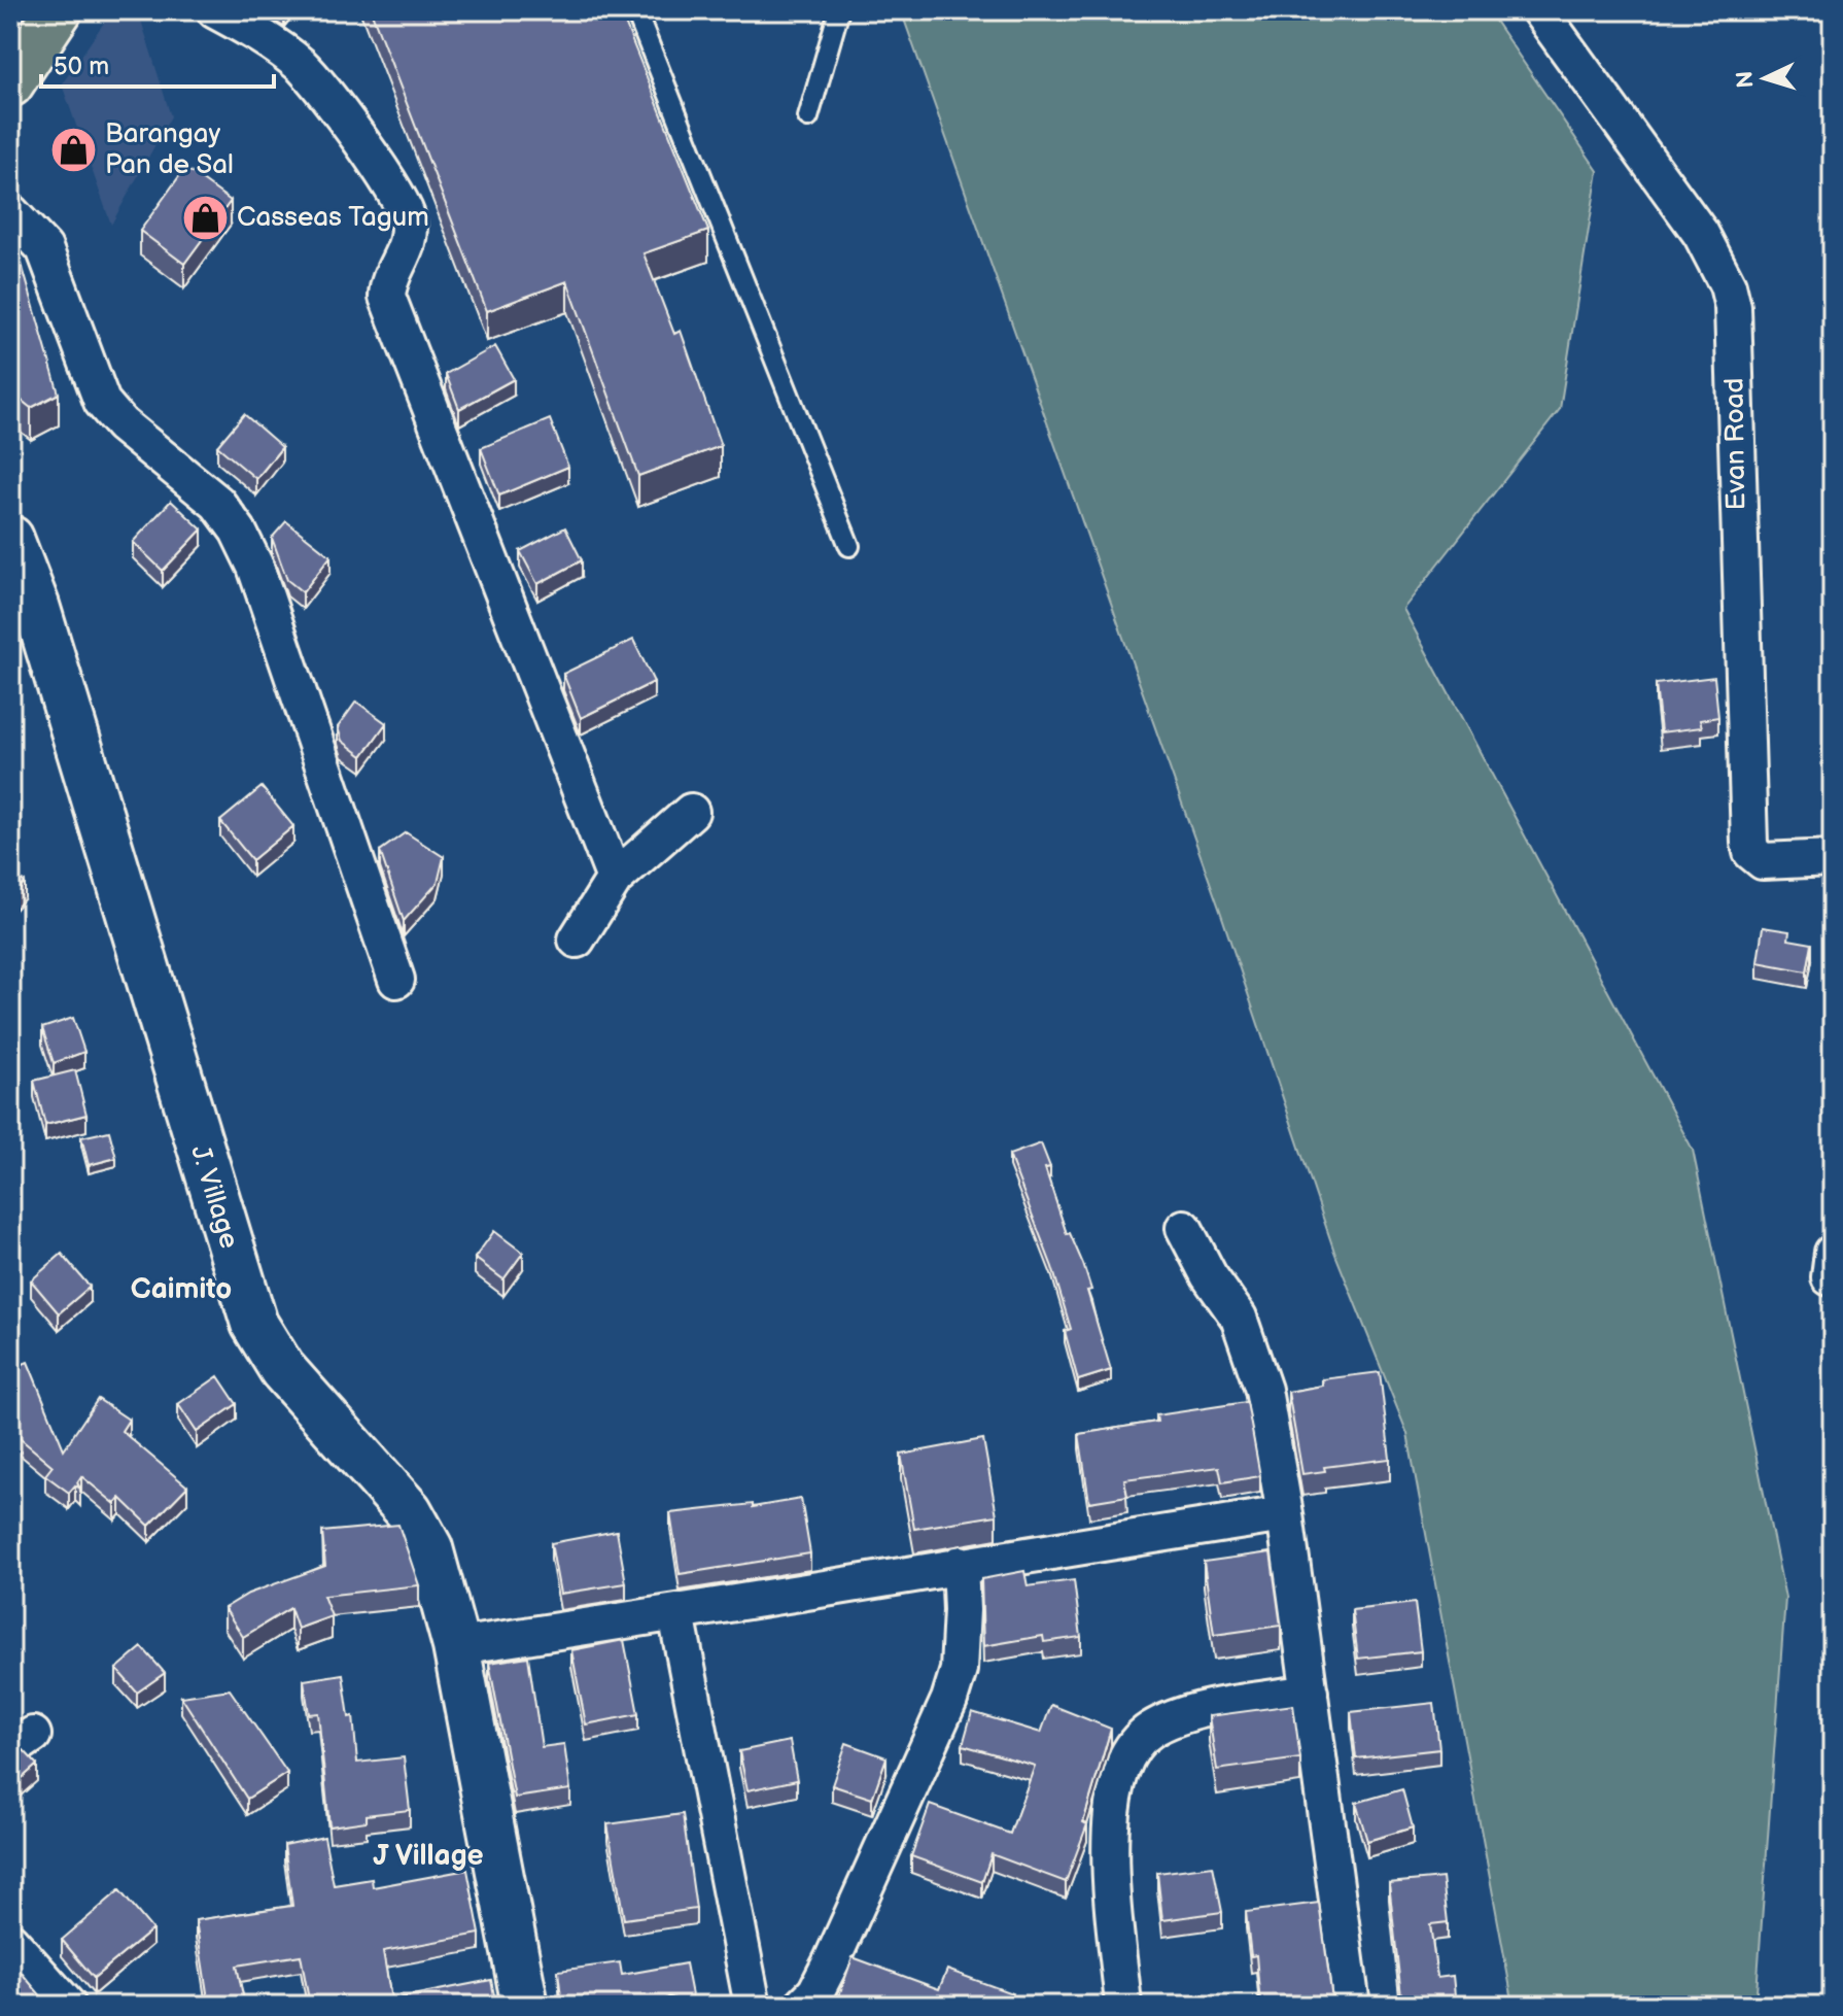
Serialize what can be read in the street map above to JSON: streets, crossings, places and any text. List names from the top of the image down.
{
  "streets": {
    "street": ["Evan Road", "J. Village"]
  },
  "districts": ["Caimito", "J Village"],
  "places": {
    "shop": ["Barangay Pan de Sal", "Casseas Tagum"]
  },
  "scale_bar": "50 m",
  "north": "left"
}
